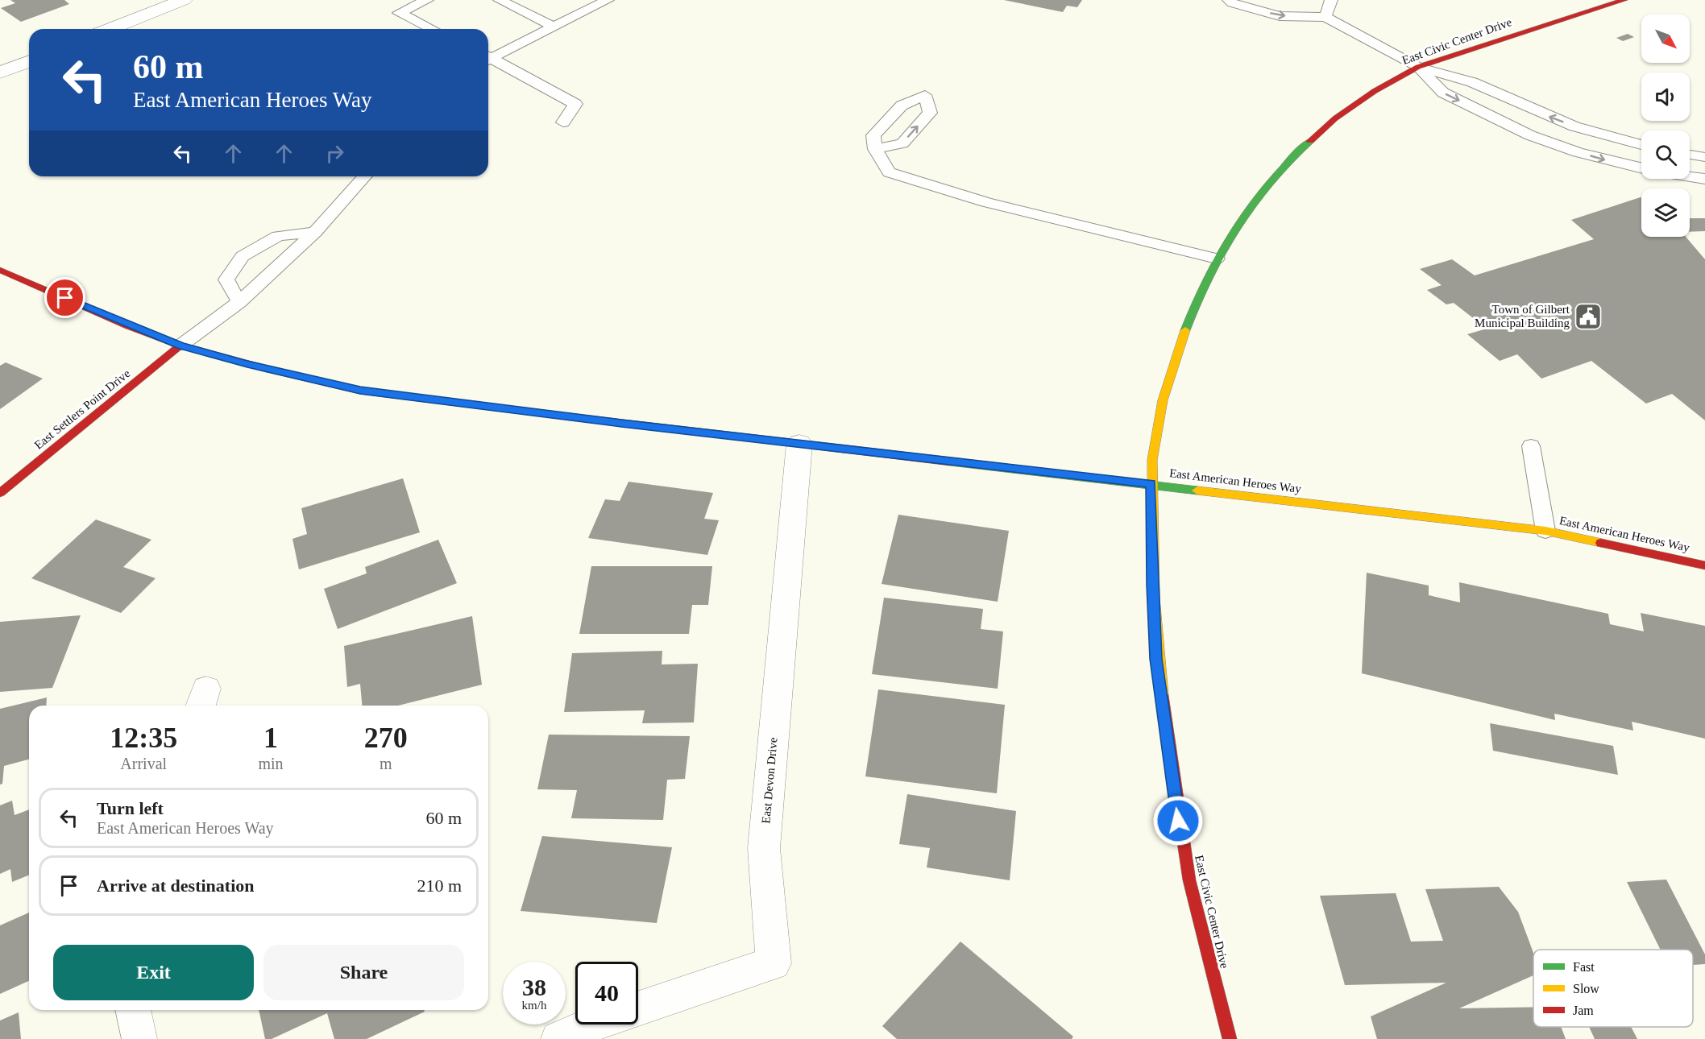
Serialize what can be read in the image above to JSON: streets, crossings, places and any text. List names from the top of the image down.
{
  "streets": {
    "street": [
      "East Civic Center Drive",
      "East Settlers Point Drive",
      "East American Heroes Way",
      "East Devon Drive"
    ]
  },
  "crossings": [
    ["East Civic Center Drive", "East American Heroes Way"],
    ["East Settlers Point Drive", "East American Heroes Way"],
    ["East American Heroes Way", "East Devon Drive"]
  ],
  "places": {
    "public building": ["Town of Gilbert Municipal Building"]
  },
  "legend": ["Fast", "Slow", "Jam"],
  "north": "bottom right",
  "page": {
    "turn": ["60 m", "East American Heroes Way"],
    "eta": [
      "12:35",
      "Arrival",
      "1",
      "min",
      "270",
      "m"
    ],
    "list": [
      {
        "name": "Turn left",
        "note": "East American Heroes Way",
        "value": "60 m"
      },
      {
        "name": "Arrive at destination",
        "value": "210 m"
      }
    ],
    "buttons": ["Exit", "Share"],
    "speed": "38 km/h",
    "limit": "40"
  }
}
